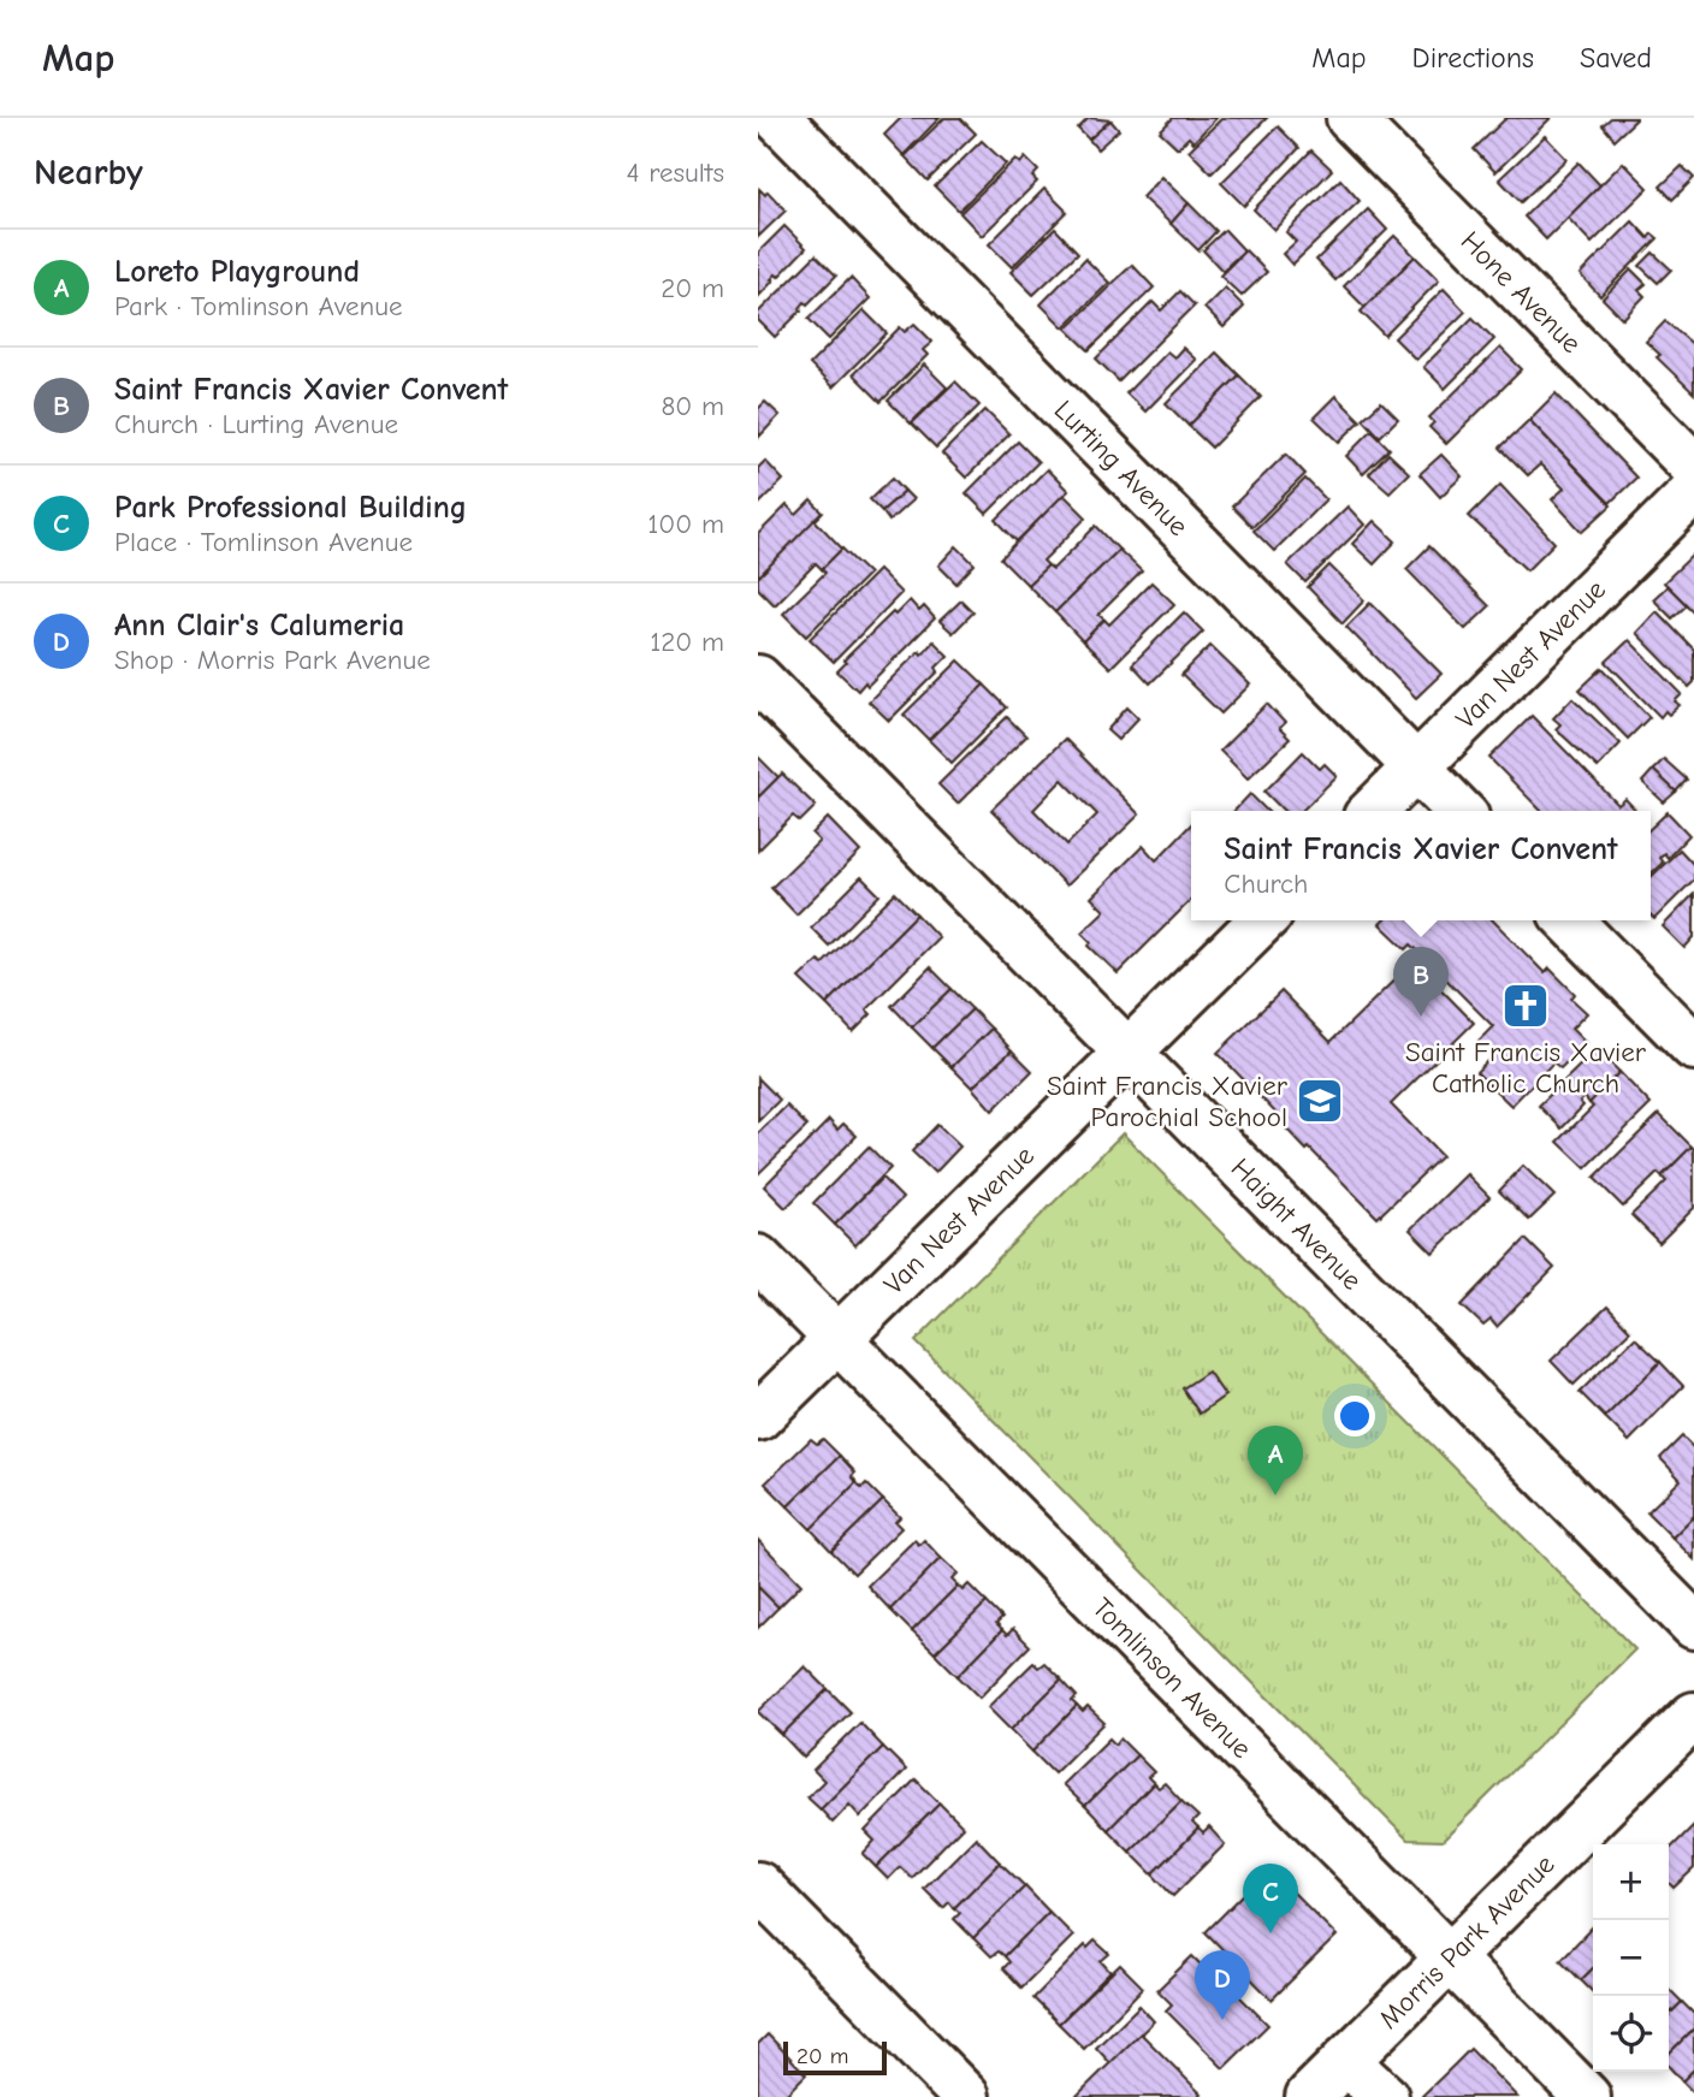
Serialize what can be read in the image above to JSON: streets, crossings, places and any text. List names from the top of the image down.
{
  "streets": {
    "street": [
      "Hone Avenue",
      "Lurting Avenue",
      "Van Nest Avenue",
      "Haight Avenue",
      "Tomlinson Avenue",
      "Morris Park Avenue"
    ]
  },
  "crossings": [
    ["Lurting Avenue", "Van Nest Avenue"],
    ["Van Nest Avenue", "Haight Avenue"],
    ["Van Nest Avenue", "Tomlinson Avenue"],
    ["Tomlinson Avenue", "Morris Park Avenue"]
  ],
  "places": {
    "church": ["Saint Francis Xavier Catholic Church"],
    "school or university": ["Saint Francis Xavier Parochial School"]
  },
  "scale_bar": "20 m",
  "page": {
    "header": "Map",
    "nav": ["Map", "Directions", "Saved"],
    "heading": ["Nearby", "4 results"],
    "list": [
      {
        "mark": "A",
        "name": "Loreto Playground",
        "note": "Park · Tomlinson Avenue",
        "value": "20 m"
      },
      {
        "mark": "B",
        "name": "Saint Francis Xavier Convent",
        "note": "Church · Lurting Avenue",
        "value": "80 m"
      },
      {
        "mark": "C",
        "name": "Park Professional Building",
        "note": "Place · Tomlinson Avenue",
        "value": "100 m"
      },
      {
        "mark": "D",
        "name": "Ann Clair's Calumeria",
        "note": "Shop · Morris Park Avenue",
        "value": "120 m"
      }
    ],
    "popup": ["Saint Francis Xavier Convent", "Church"],
    "pins": [
      "B",
      "A",
      "C",
      "D"
    ],
    "map_buttons": ["+", "−"],
    "scale": "20 m"
  }
}
